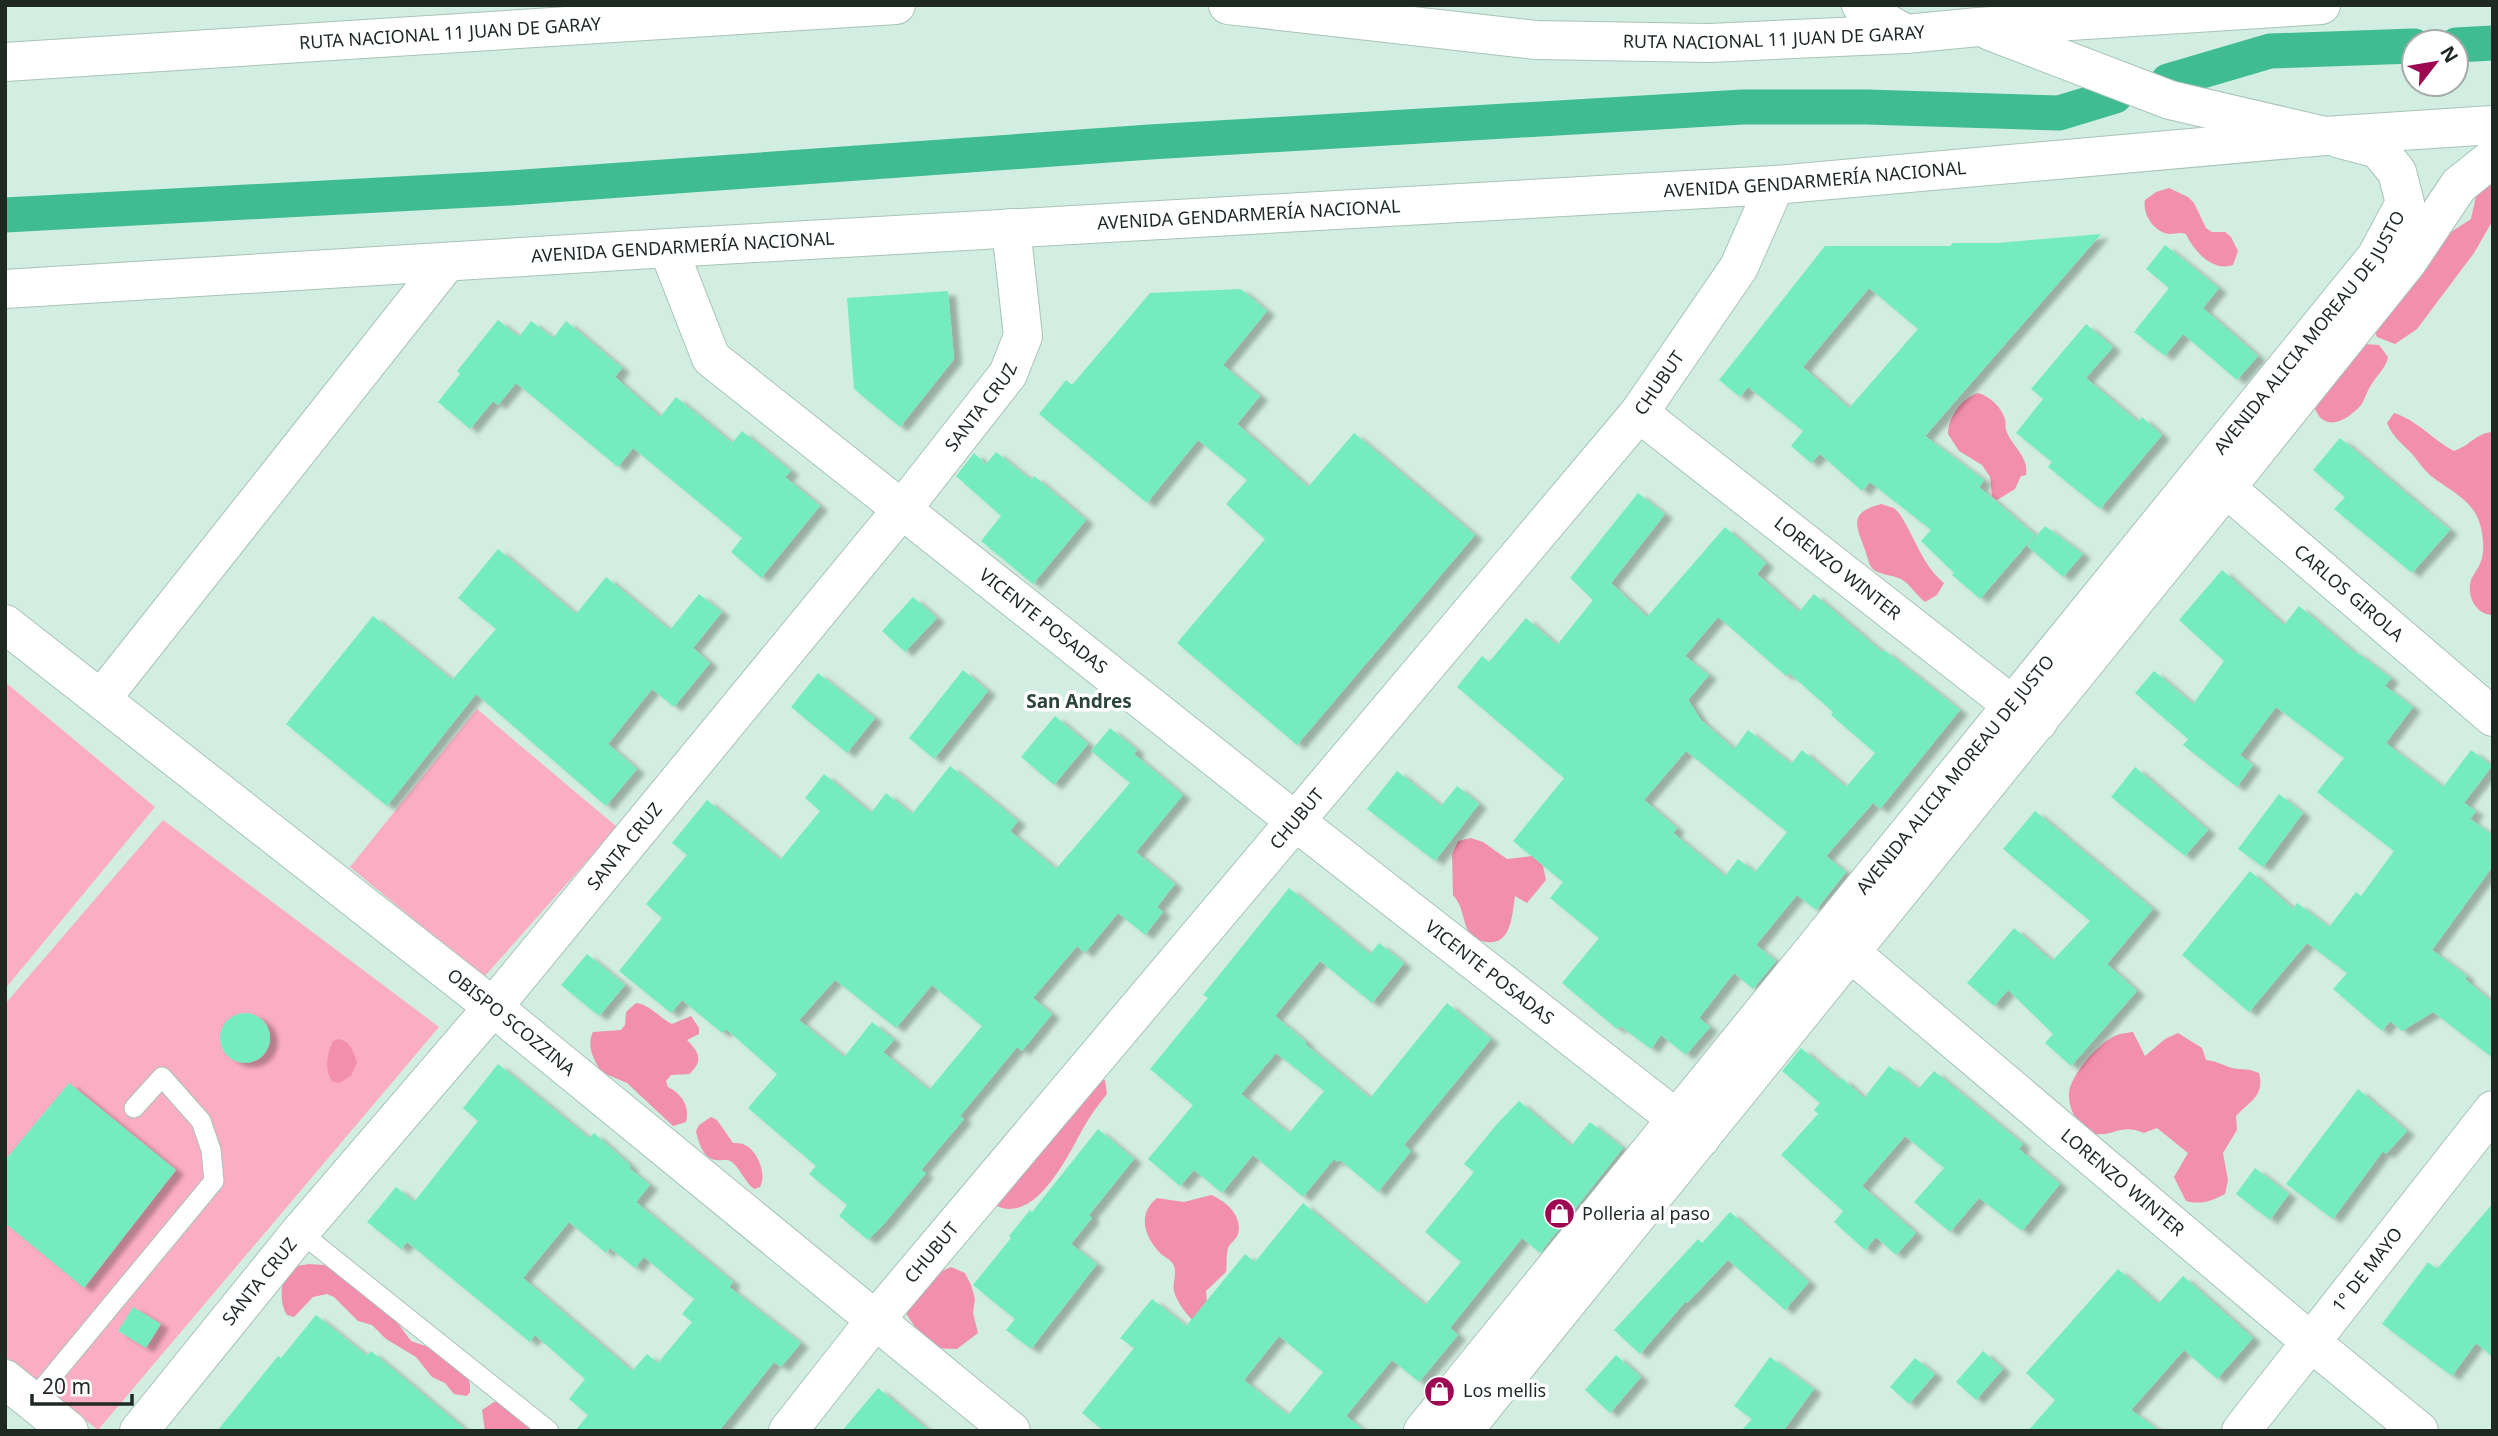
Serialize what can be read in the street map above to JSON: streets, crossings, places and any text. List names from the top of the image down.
{
  "streets": {
    "main road": [
      "RUTA NACIONAL 11 JUAN DE GARAY",
      "AVENIDA GENDARMERÍA NACIONAL",
      "AVENIDA ALICIA MOREAU DE JUSTO",
      "CHUBUT",
      "SANTA CRUZ",
      "LORENZO WINTER",
      "CARLOS GIROLA",
      "VICENTE POSADAS",
      "OBISPO SCOZZINA",
      "1° DE MAYO"
    ]
  },
  "crossings": [
    ["AVENIDA GENDARMERÍA NACIONAL", "AVENIDA ALICIA MOREAU DE JUSTO"],
    ["AVENIDA GENDARMERÍA NACIONAL", "CHUBUT"],
    ["AVENIDA GENDARMERÍA NACIONAL", "SANTA CRUZ"],
    ["AVENIDA GENDARMERÍA NACIONAL", "VICENTE POSADAS"],
    ["AVENIDA ALICIA MOREAU DE JUSTO", "LORENZO WINTER"],
    ["AVENIDA ALICIA MOREAU DE JUSTO", "CARLOS GIROLA"],
    ["AVENIDA ALICIA MOREAU DE JUSTO", "VICENTE POSADAS"],
    ["CHUBUT", "LORENZO WINTER"],
    ["CHUBUT", "VICENTE POSADAS"],
    ["CHUBUT", "OBISPO SCOZZINA"],
    ["SANTA CRUZ", "VICENTE POSADAS"],
    ["SANTA CRUZ", "OBISPO SCOZZINA"],
    ["LORENZO WINTER", "1° DE MAYO"]
  ],
  "districts": ["San Andres"],
  "places": {
    "shop": ["Polleria al paso", "Los mellis"]
  },
  "scale_bar": "20 m",
  "north": "top right"
}
